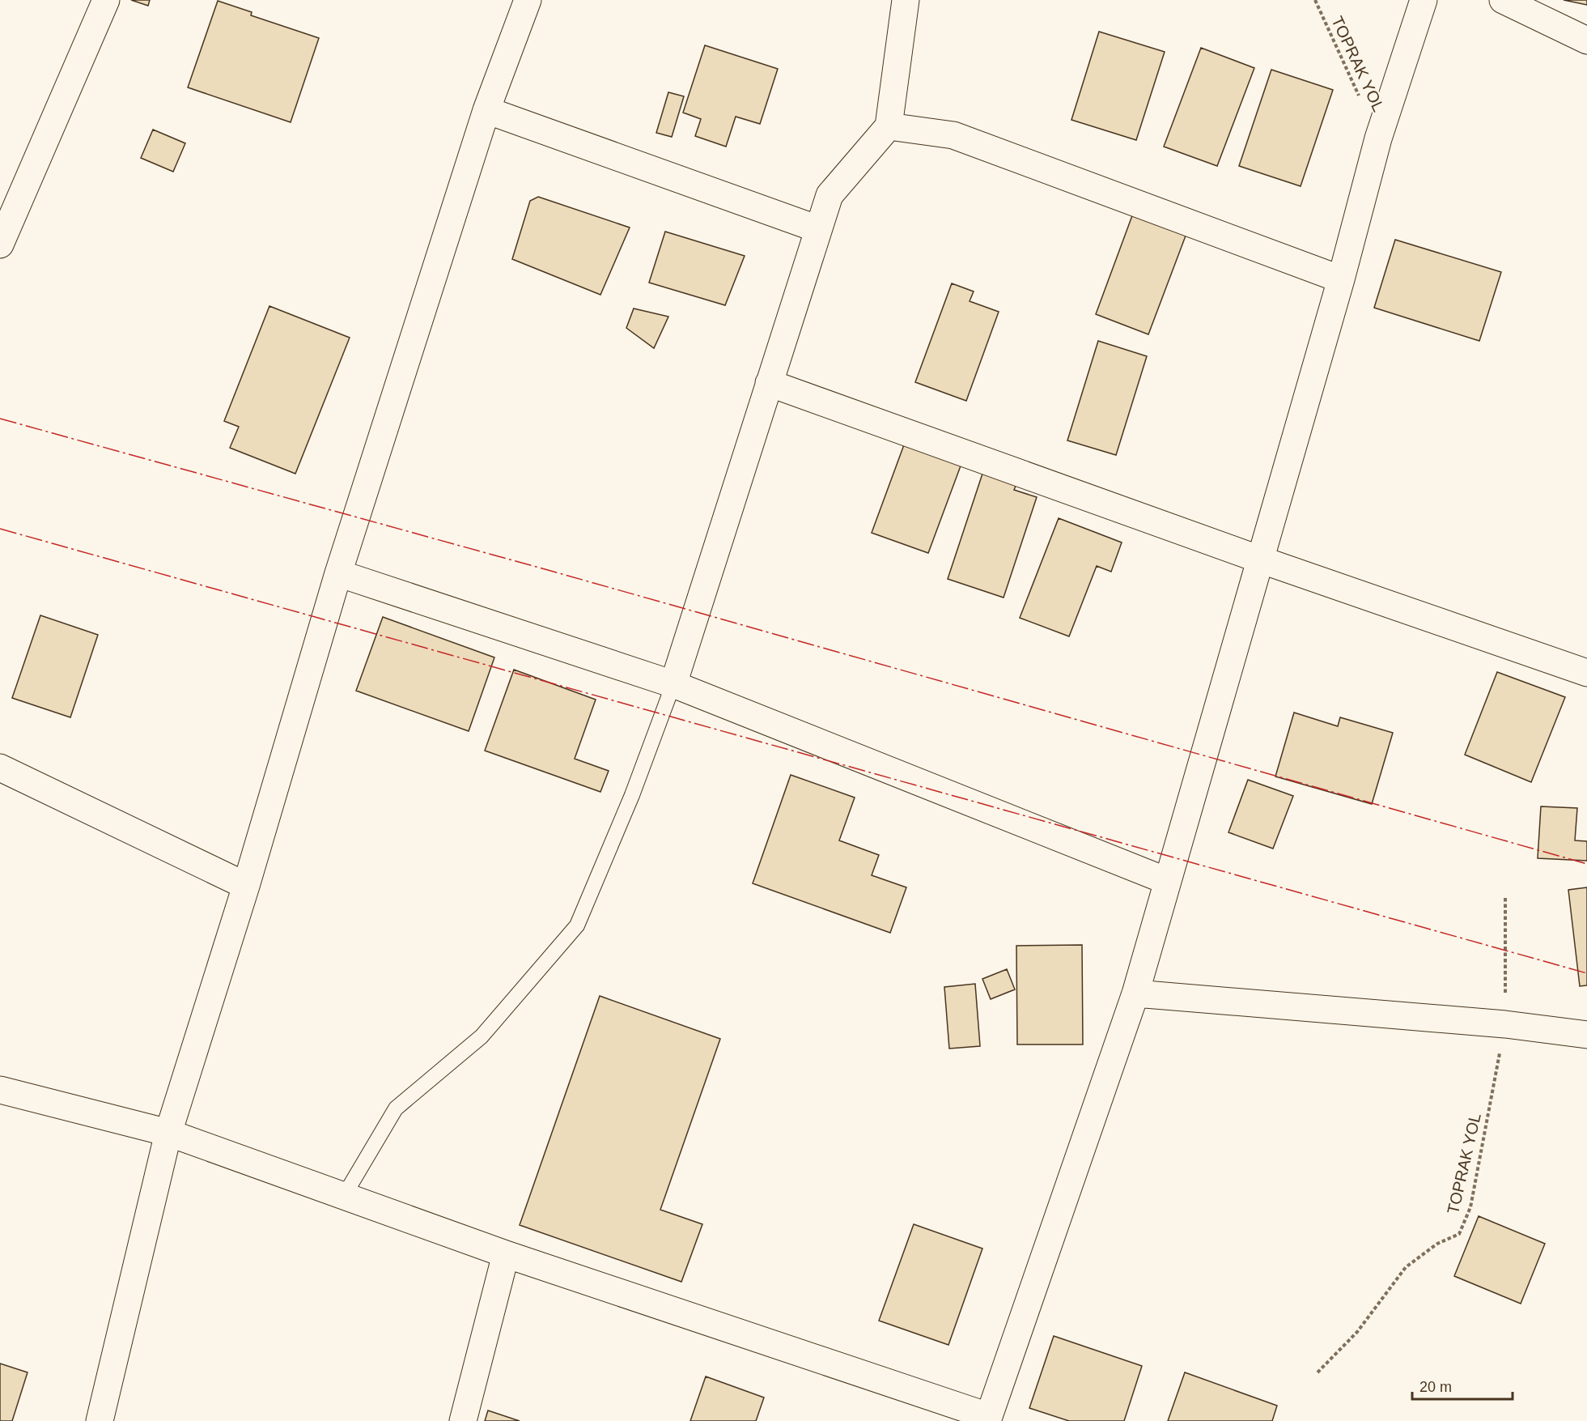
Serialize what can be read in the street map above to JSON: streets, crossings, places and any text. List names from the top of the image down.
{
  "streets": {
    "path": ["TOPRAK YOL"]
  },
  "scale_bar": "20 m"
}
